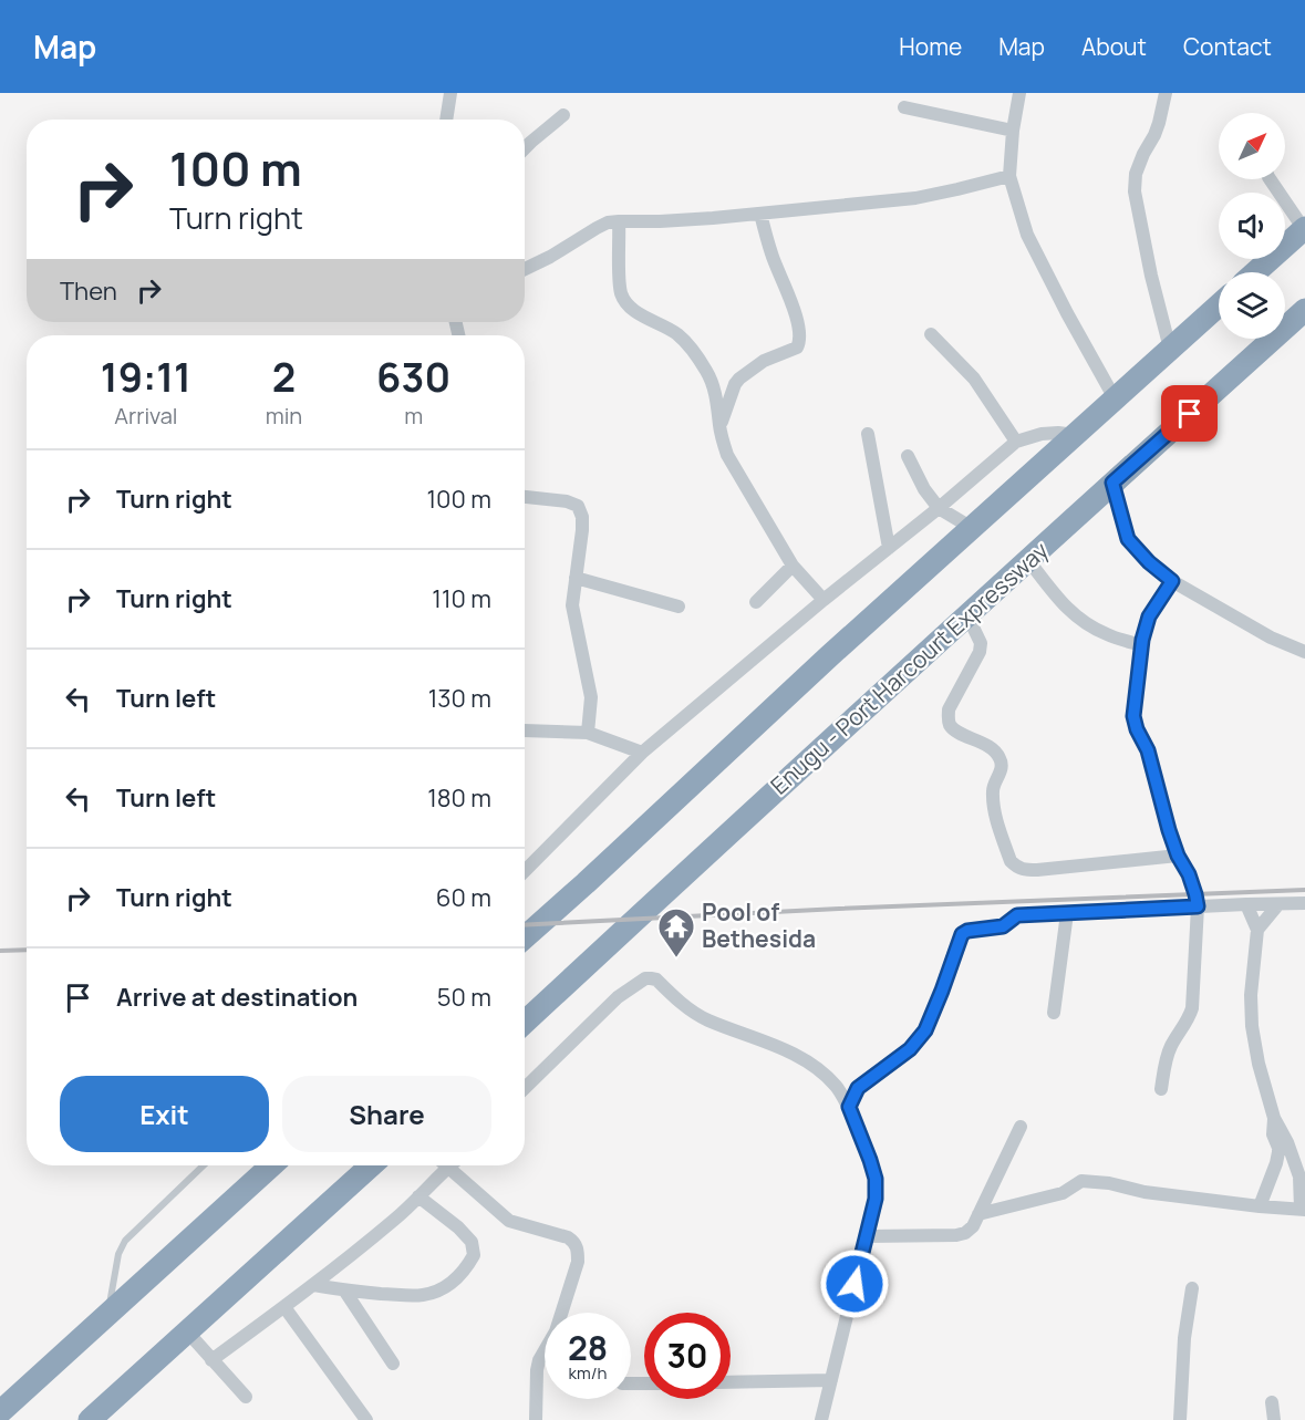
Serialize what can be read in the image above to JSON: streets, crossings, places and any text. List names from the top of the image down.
{
  "streets": {
    "highway": ["Enugu - Port Harcourt Expressway"]
  },
  "places": {
    "temple": ["Pool of Bethesida"]
  },
  "north": "top right",
  "page": {
    "header": "Map",
    "nav": [
      "Home",
      "Map",
      "About",
      "Contact"
    ],
    "turn": ["100 m", "Turn right"],
    "then": "Then",
    "eta": [
      "19:11",
      "Arrival",
      "2",
      "min",
      "630",
      "m"
    ],
    "list": [
      {
        "name": "Turn right",
        "value": "100 m"
      },
      {
        "name": "Turn right",
        "value": "110 m"
      },
      {
        "name": "Turn left",
        "value": "130 m"
      },
      {
        "name": "Turn left",
        "value": "180 m"
      },
      {
        "name": "Turn right",
        "value": "60 m"
      },
      {
        "name": "Arrive at destination",
        "value": "50 m"
      }
    ],
    "buttons": ["Exit", "Share"],
    "speed": "28 km/h",
    "limit": "30"
  }
}
